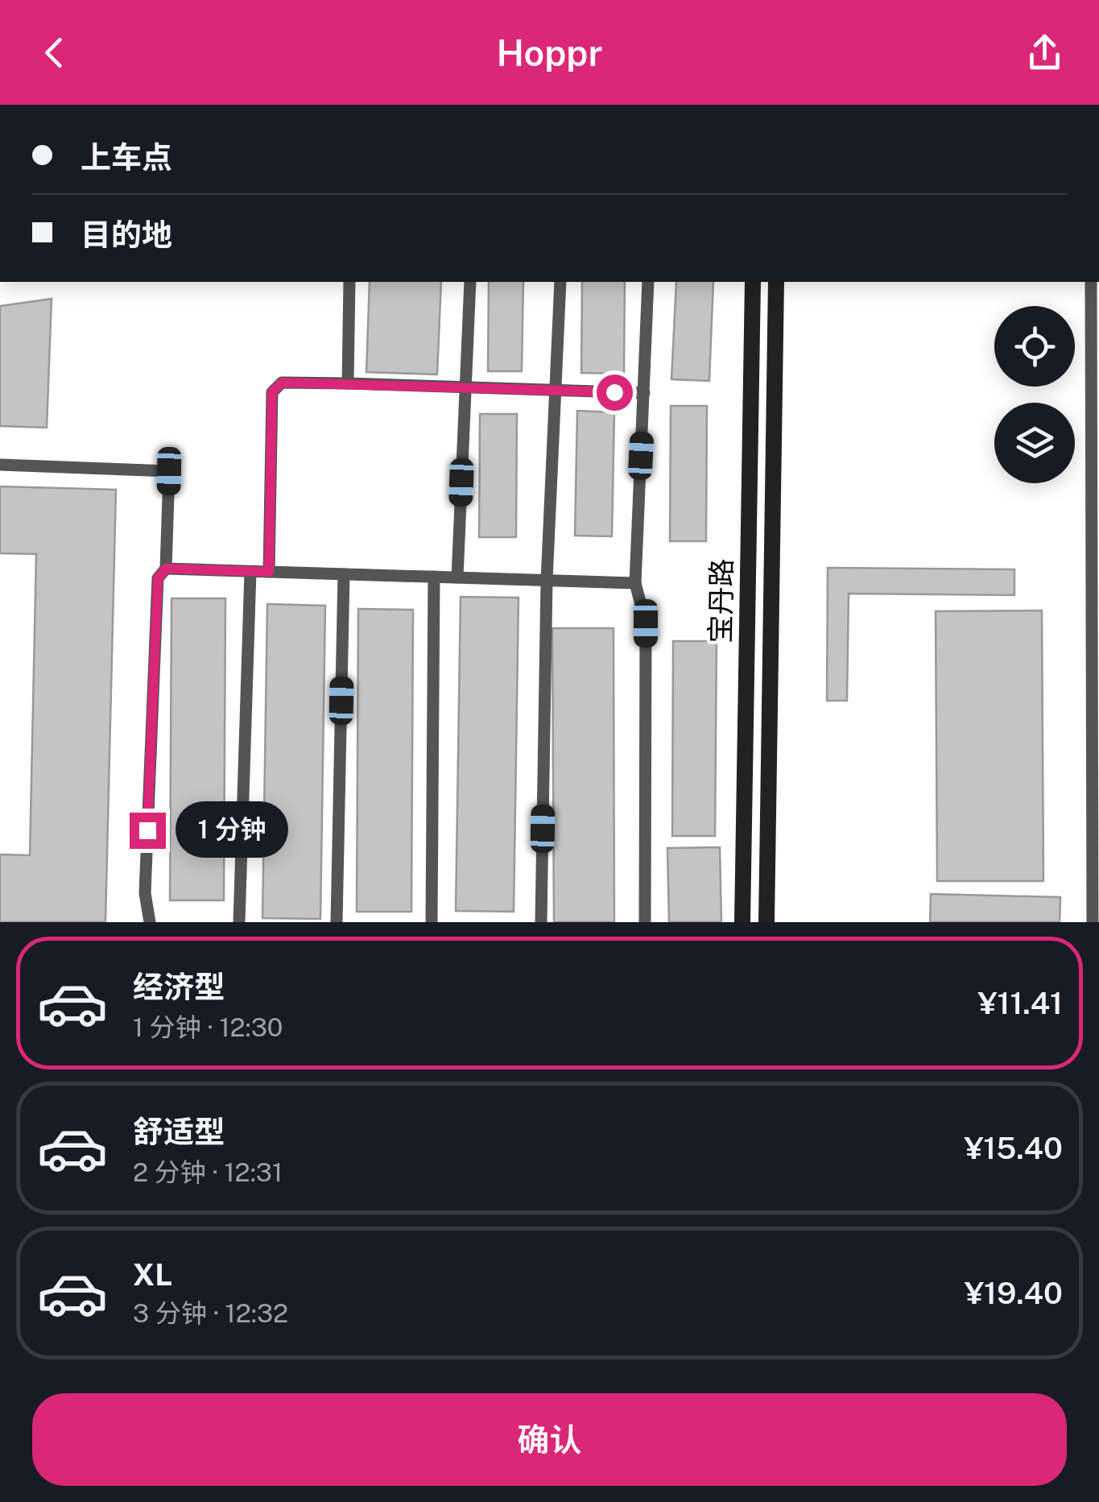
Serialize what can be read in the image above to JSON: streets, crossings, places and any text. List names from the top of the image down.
{
  "streets": {
    "street": ["宝丹路"]
  },
  "page": {
    "header": "Hoppr",
    "banner": ["上车点", "目的地"],
    "bubble": "1 分钟",
    "list": [
      {
        "name": "经济型",
        "note": "1 分钟 · 12:30",
        "value": "¥11.41"
      },
      {
        "name": "舒适型",
        "note": "2 分钟 · 12:31",
        "value": "¥15.40"
      },
      {
        "name": "XL",
        "note": "3 分钟 · 12:32",
        "value": "¥19.40"
      }
    ],
    "buttons": "确认"
  }
}
